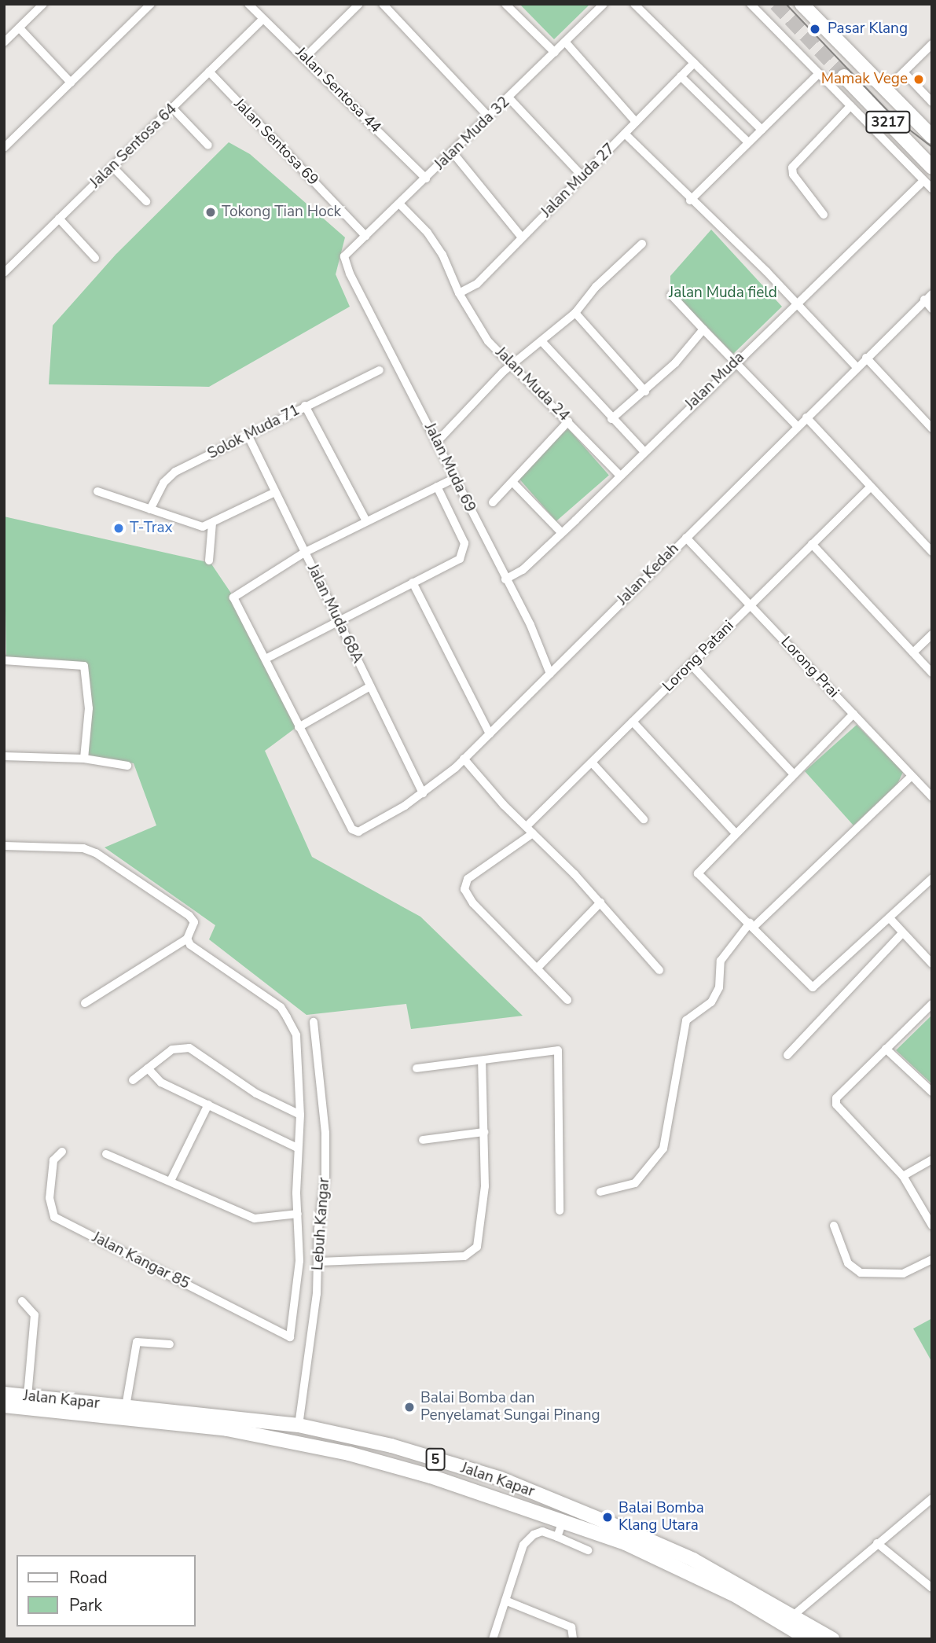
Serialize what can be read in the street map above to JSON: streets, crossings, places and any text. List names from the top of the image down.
{
  "streets": {
    "highway": ["3217", "Jalan Kapar", "5"],
    "street": [
      "Jalan Sentosa 44",
      "Jalan Muda 32",
      "Jalan Sentosa 69",
      "Jalan Sentosa 64",
      "Jalan Muda 27",
      "Jalan Muda",
      "Jalan Muda 24",
      "Solok Muda 71",
      "Jalan Muda 69",
      "Jalan Kedah",
      "Jalan Muda 68A",
      "Lorong Patani",
      "Lorong Prai",
      "Lebuh Kangar",
      "Jalan Kangar 85"
    ]
  },
  "crossings": [
    ["Jalan Sentosa 44", "Jalan Muda 32"],
    ["Jalan Sentosa 44", "Jalan Sentosa 64"],
    ["Jalan Muda 32", "Jalan Sentosa 69"],
    ["Jalan Muda 32", "Jalan Muda 24"],
    ["Jalan Muda 32", "Jalan Muda 69"],
    ["Jalan Sentosa 69", "Jalan Sentosa 64"],
    ["Jalan Muda 27", "Jalan Muda 24"],
    ["Jalan Muda", "Jalan Muda 24"],
    ["Jalan Muda", "Jalan Muda 69"],
    ["Solok Muda 71", "Jalan Muda 68A"],
    ["Jalan Muda 69", "Jalan Kedah"],
    ["Jalan Kedah", "Jalan Muda 68A"],
    ["Jalan Kedah", "Lorong Prai"],
    ["Lorong Patani", "Lorong Prai"],
    ["Lebuh Kangar", "Jalan Kapar"]
  ],
  "parks": ["Jalan Muda field"],
  "places": [
    "Pasar Klang",
    "Mamak Vege",
    "Tokong Tian Hock",
    "T-Trax",
    "Balai Bomba dan Penyelamat Sungai Pinang",
    "Balai Bomba Klang Utara"
  ],
  "legend": ["Road", "Park"]
}
